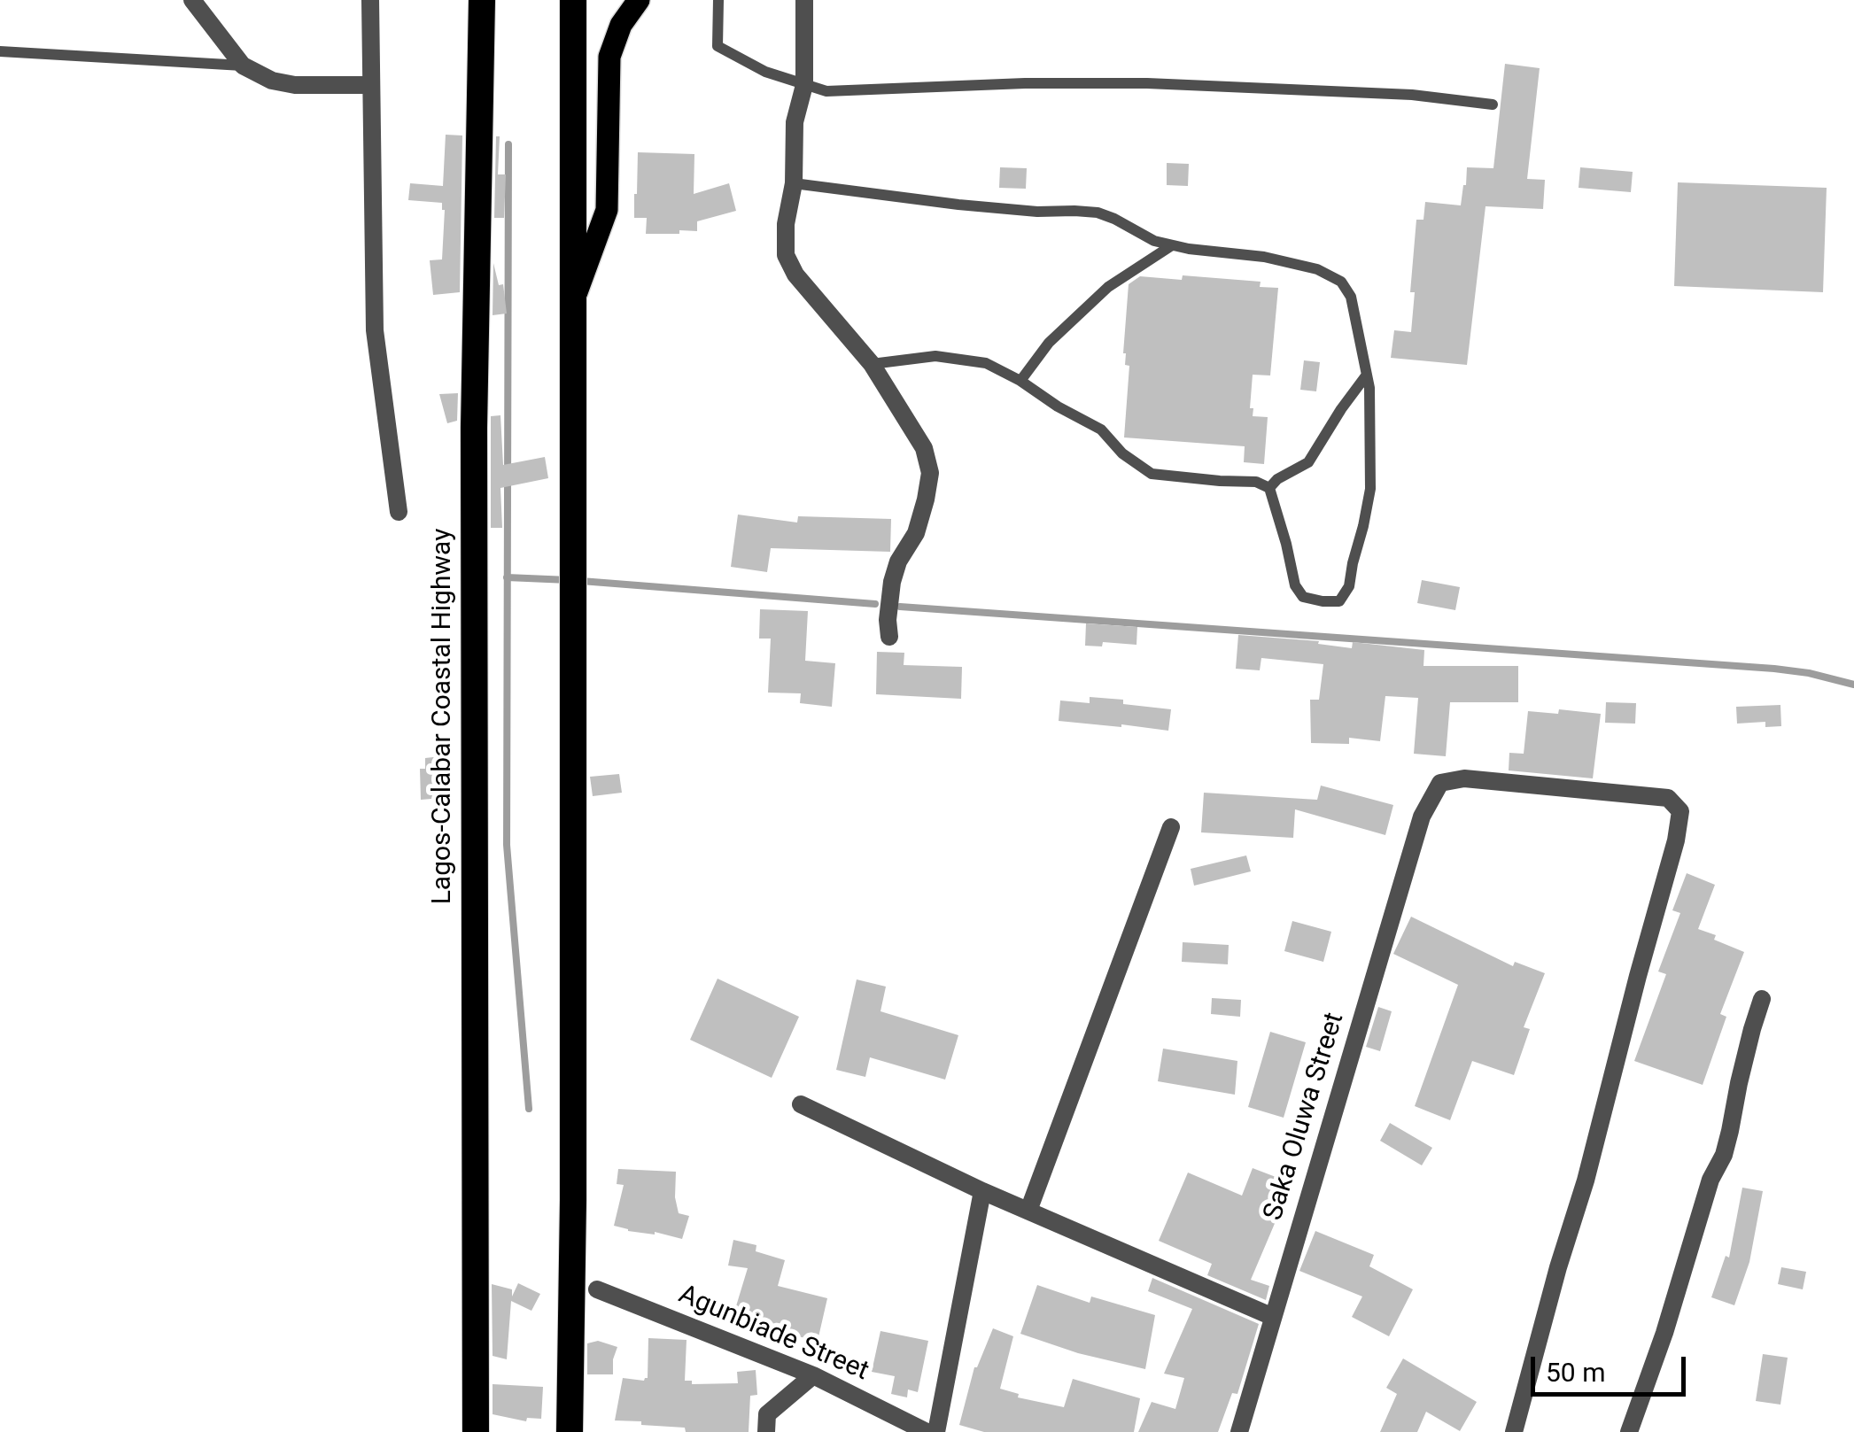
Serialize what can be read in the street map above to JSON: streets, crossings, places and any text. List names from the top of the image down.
{
  "streets": {
    "highway": ["Lagos-Calabar Coastal Highway"],
    "street": ["Saka Oluwa Street", "Agunbiade Street"]
  },
  "scale_bar": "50 m"
}
